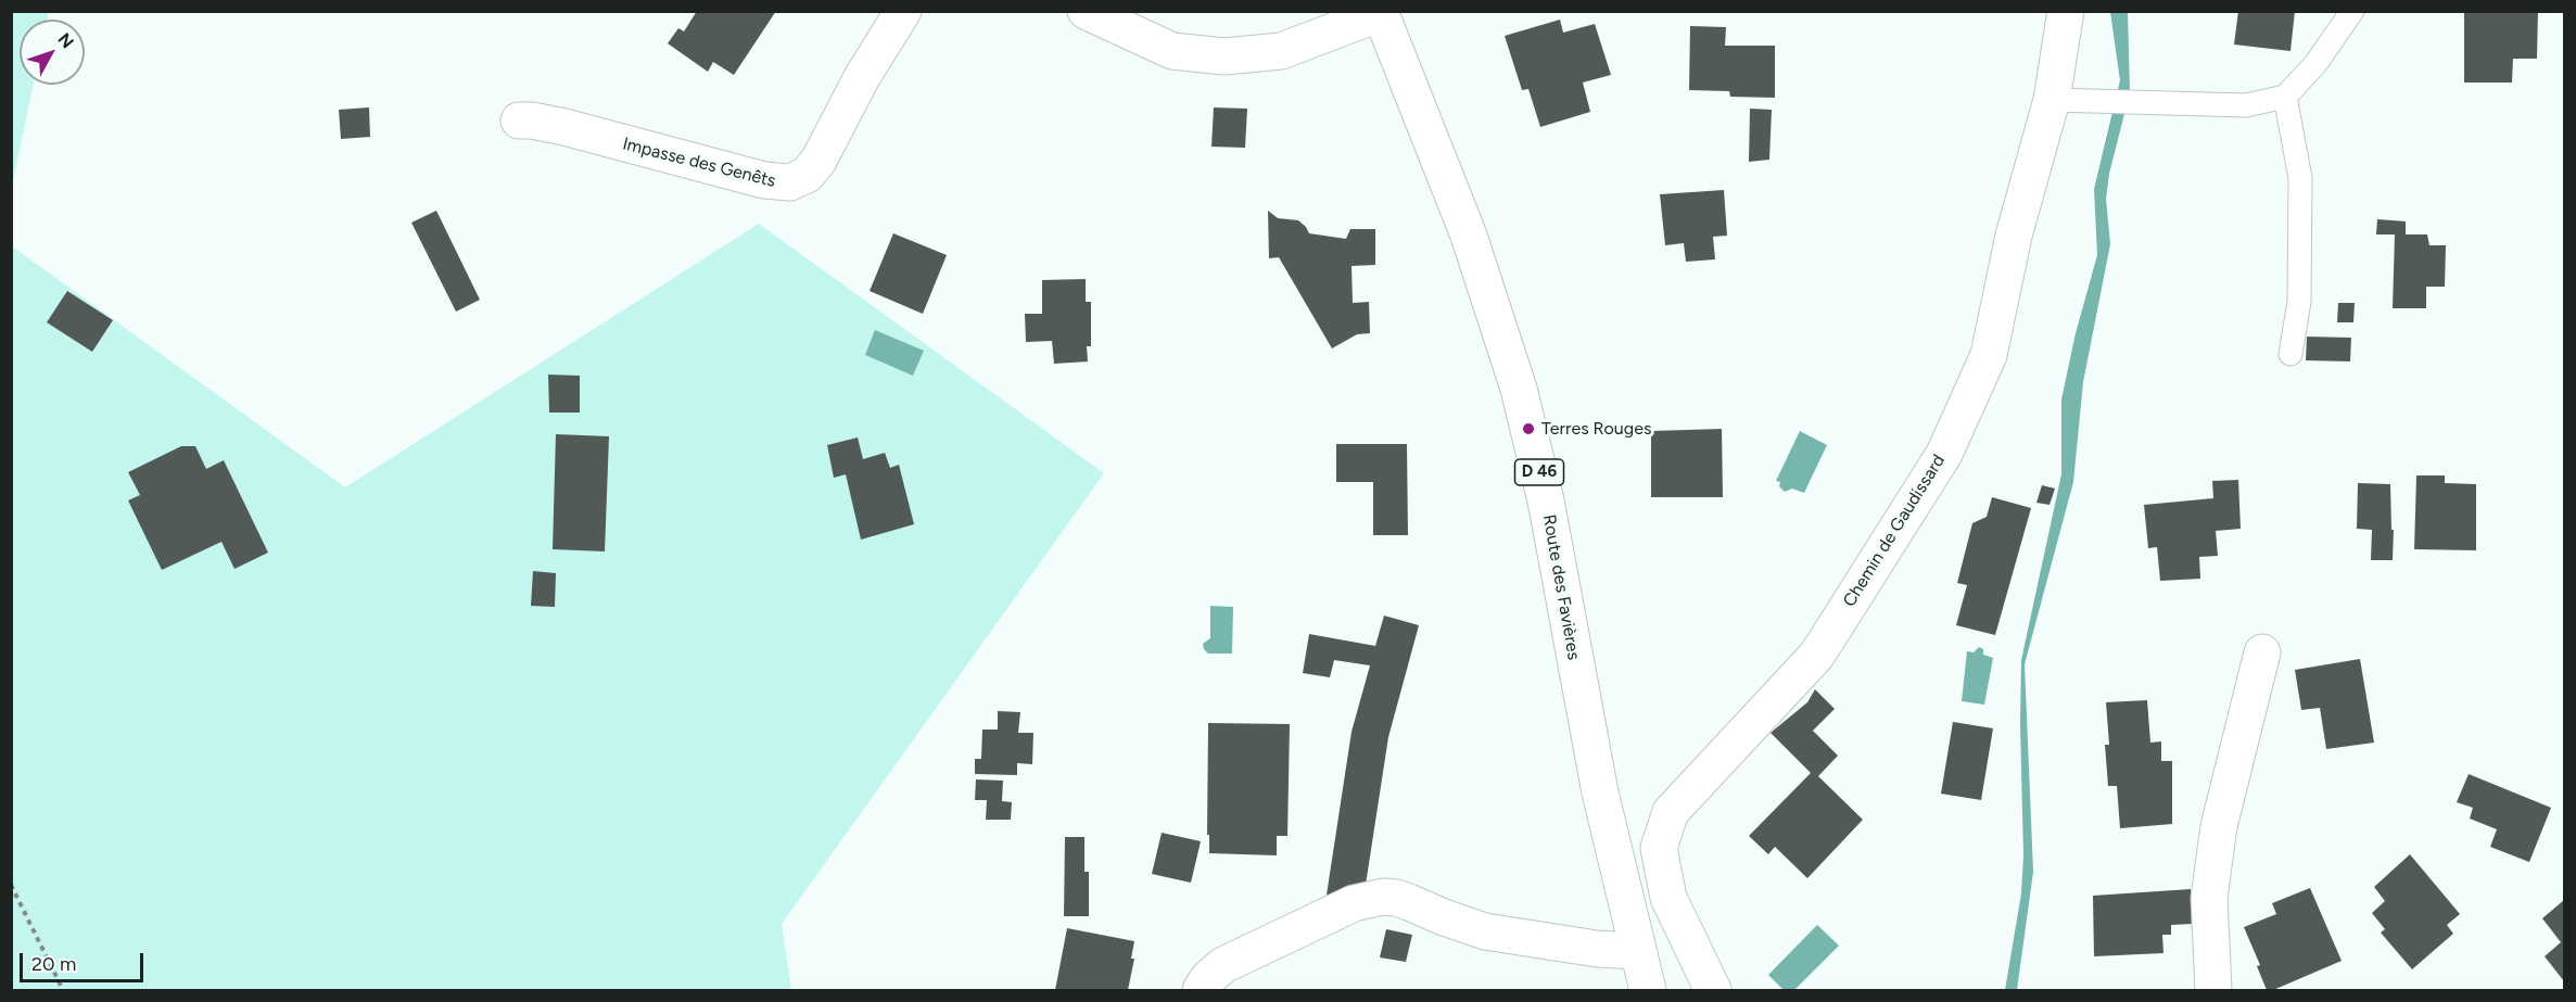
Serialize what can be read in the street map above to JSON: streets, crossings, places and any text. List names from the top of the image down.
{
  "streets": {
    "street": [
      "Impasse des Genêts",
      "D 46",
      "Chemin de Gaudissard",
      "Route des Favières"
    ]
  },
  "crossings": [
    ["D 46", "Route des Favières"]
  ],
  "places": ["Terres Rouges"],
  "scale_bar": "20 m",
  "north": "top right"
}
